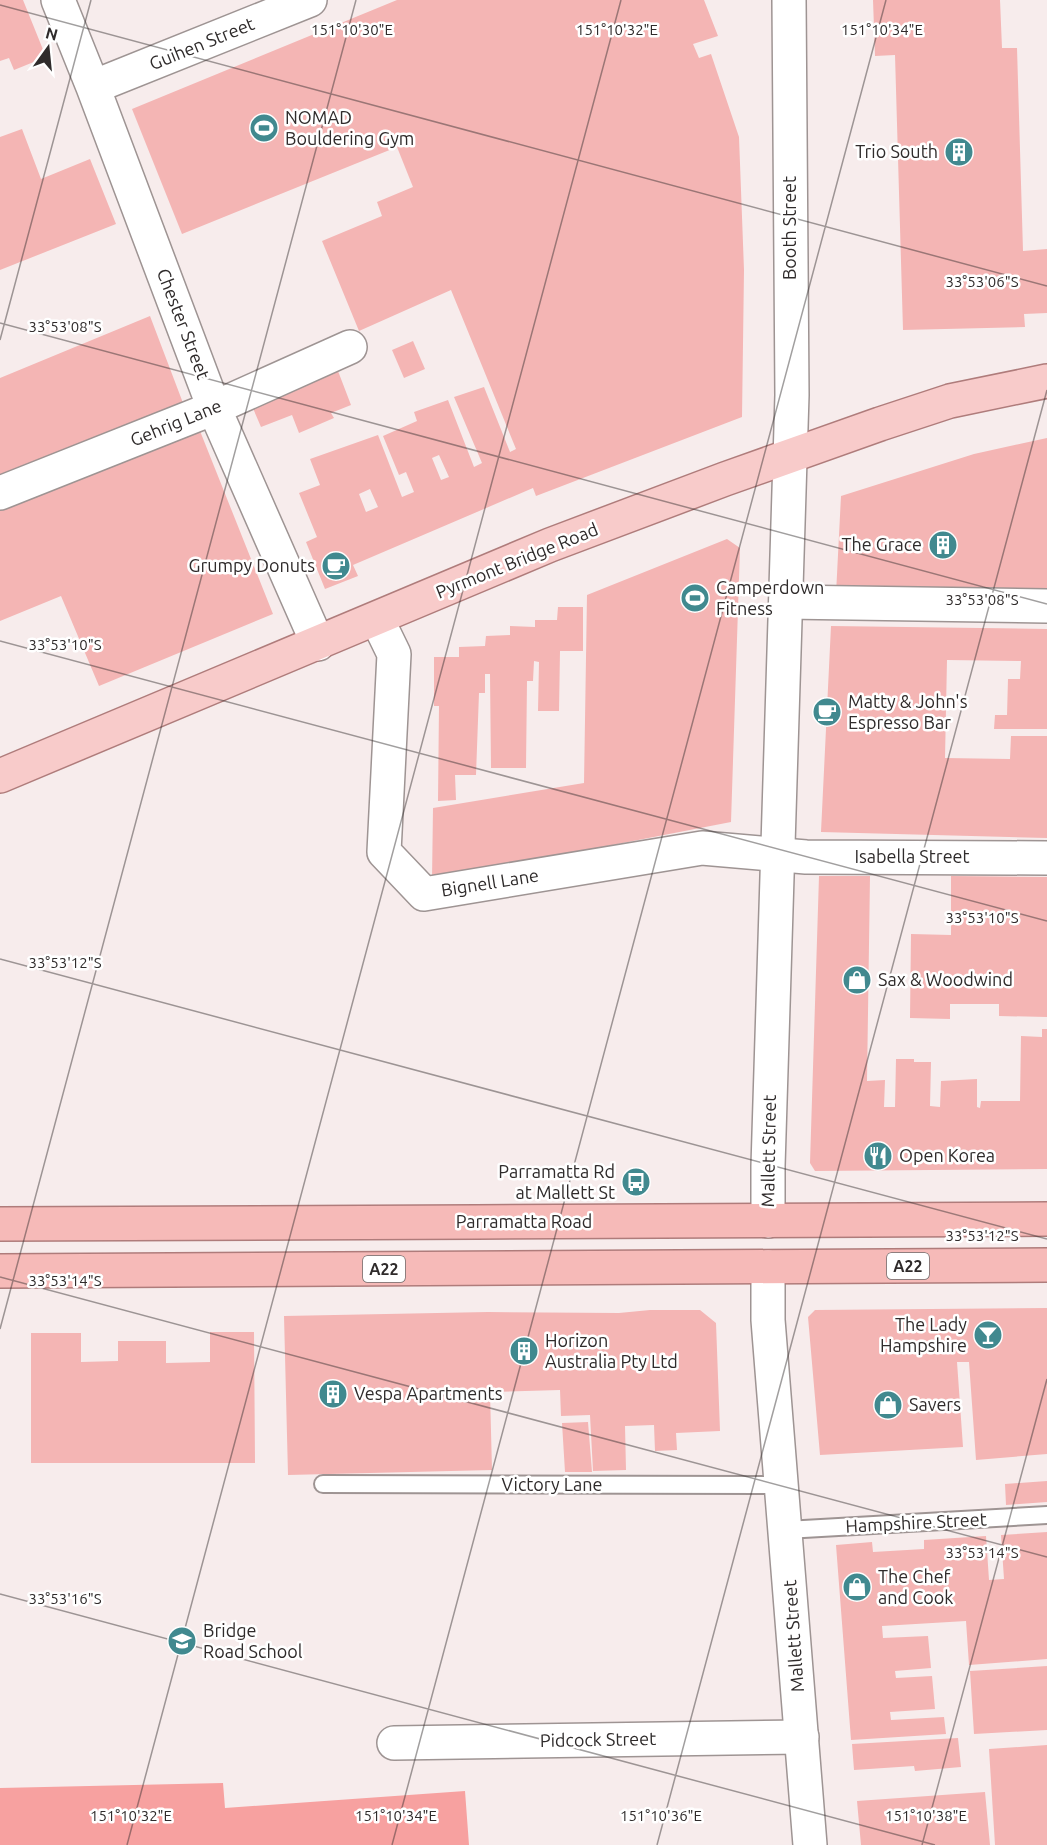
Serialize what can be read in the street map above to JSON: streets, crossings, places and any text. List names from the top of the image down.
{
  "streets": {
    "highway": ["Mallett Street", "Parramatta Road", "A22"],
    "main road": ["Pyrmont Bridge Road"],
    "street": [
      "Guihen Street",
      "Booth Street",
      "Chester Street",
      "Gehrig Lane",
      "Isabella Street",
      "Bignell Lane",
      "Pidcock Street"
    ],
    "lane": ["Victory Lane", "Hampshire Street"]
  },
  "crossings": [
    ["Guihen Street", "Chester Street"],
    ["Booth Street", "Pyrmont Bridge Road"],
    ["Booth Street", "Mallett Street"],
    ["Chester Street", "Gehrig Lane"],
    ["Chester Street", "Pyrmont Bridge Road"],
    ["Pyrmont Bridge Road", "Bignell Lane"],
    ["Pyrmont Bridge Road", "Mallett Street"],
    ["Isabella Street", "Bignell Lane"],
    ["Isabella Street", "Mallett Street"],
    ["Bignell Lane", "Mallett Street"],
    ["Mallett Street", "Parramatta Road"],
    ["Mallett Street", "A22"],
    ["Mallett Street", "Victory Lane"],
    ["Mallett Street", "Hampshire Street"],
    ["Mallett Street", "Pidcock Street"]
  ],
  "places": {
    "sports": ["NOMAD Bouldering Gym", "Camperdown Fitness"],
    "building": [
      "Trio South",
      "The Grace",
      "Horizon Australia Pty Ltd",
      "Vespa Apartments"
    ],
    "cafe": ["Grumpy Donuts", "Matty & John's Espresso Bar"],
    "shop": ["Sax & Woodwind", "Savers", "The Chef and Cook"],
    "restaurant": ["Open Korea"],
    "bus stop": ["Parramatta Rd at Mallett St"],
    "bar": ["The Lady Hampshire"],
    "school or university": ["Bridge Road School"]
  },
  "north": "top",
  "coordinates": [
    "151°10'30\"E",
    "151°10'32\"E",
    "151°10'34\"E",
    "33°53'06\"S",
    "33°53'08\"S",
    "33°53'10\"S",
    "33°53'12\"S",
    "33°53'14\"S",
    "33°53'16\"S",
    "151°10'36\"E",
    "151°10'38\"E"
  ]
}
